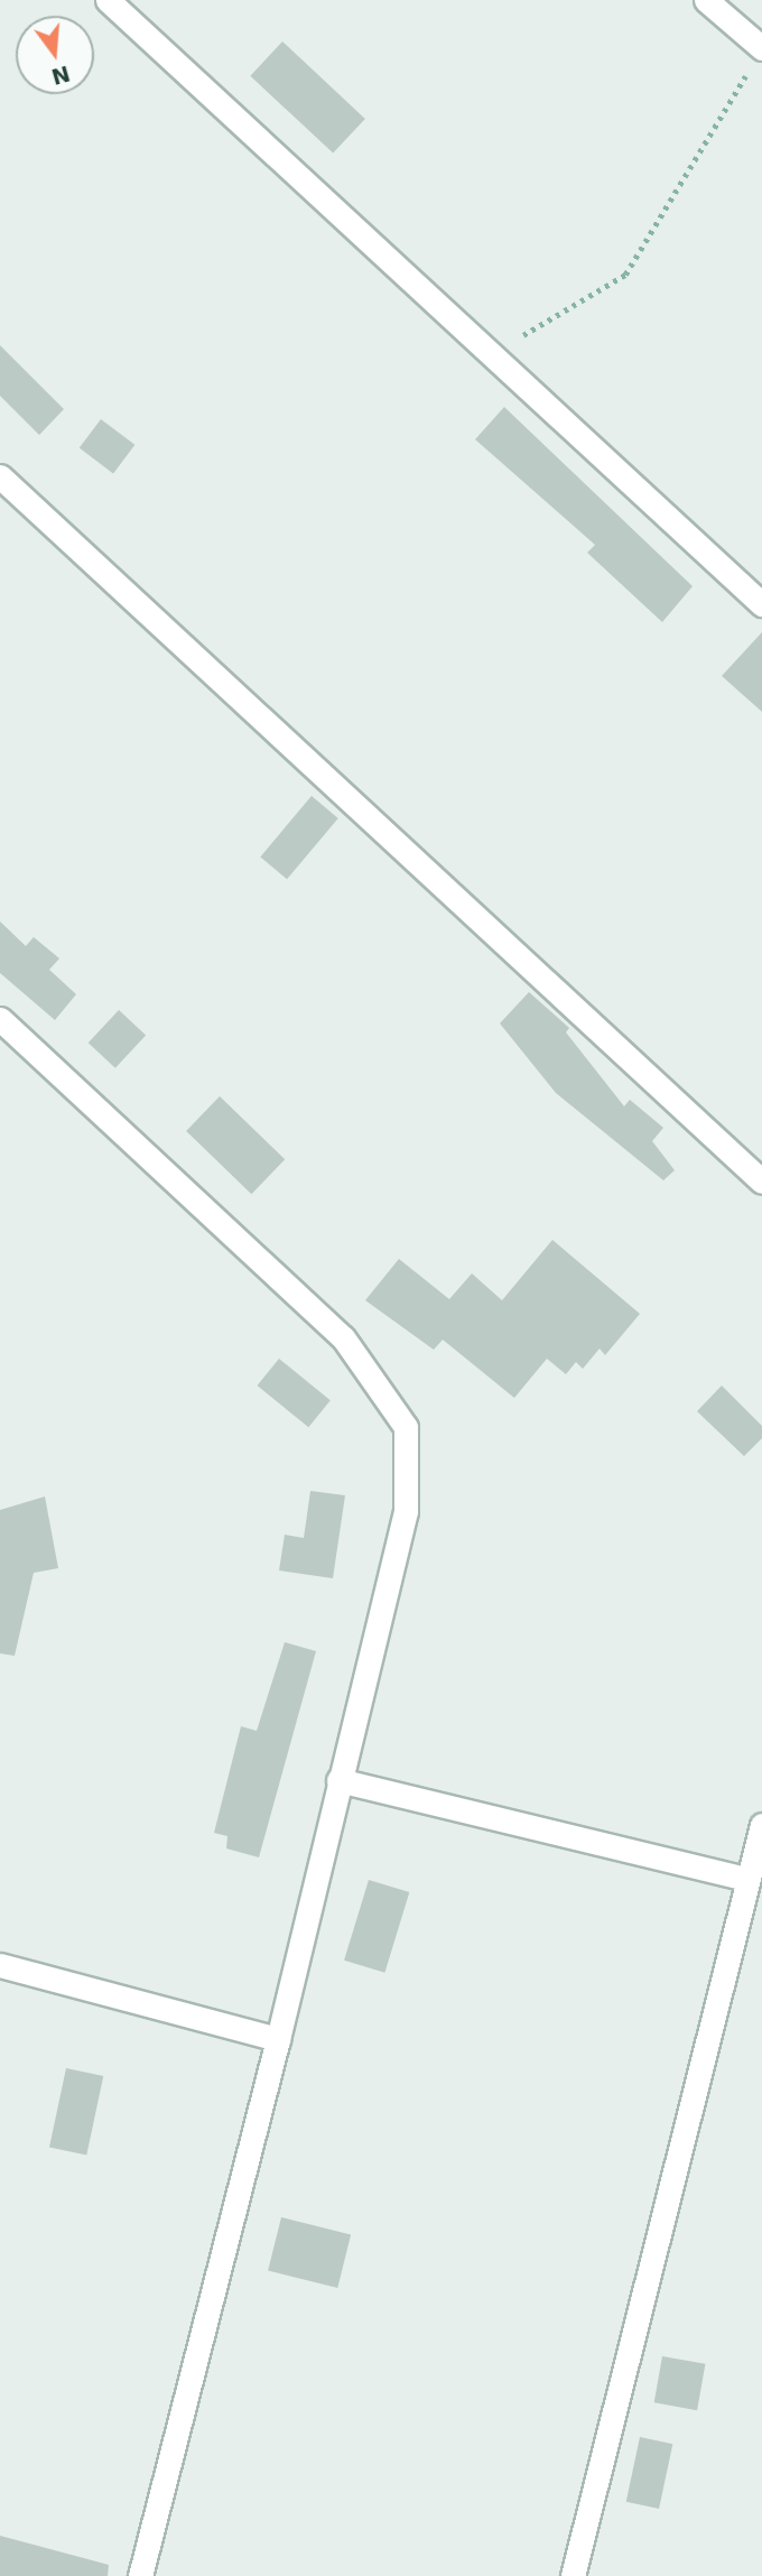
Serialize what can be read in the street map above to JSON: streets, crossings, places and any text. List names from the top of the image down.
{
  "north": "bottom"
}
